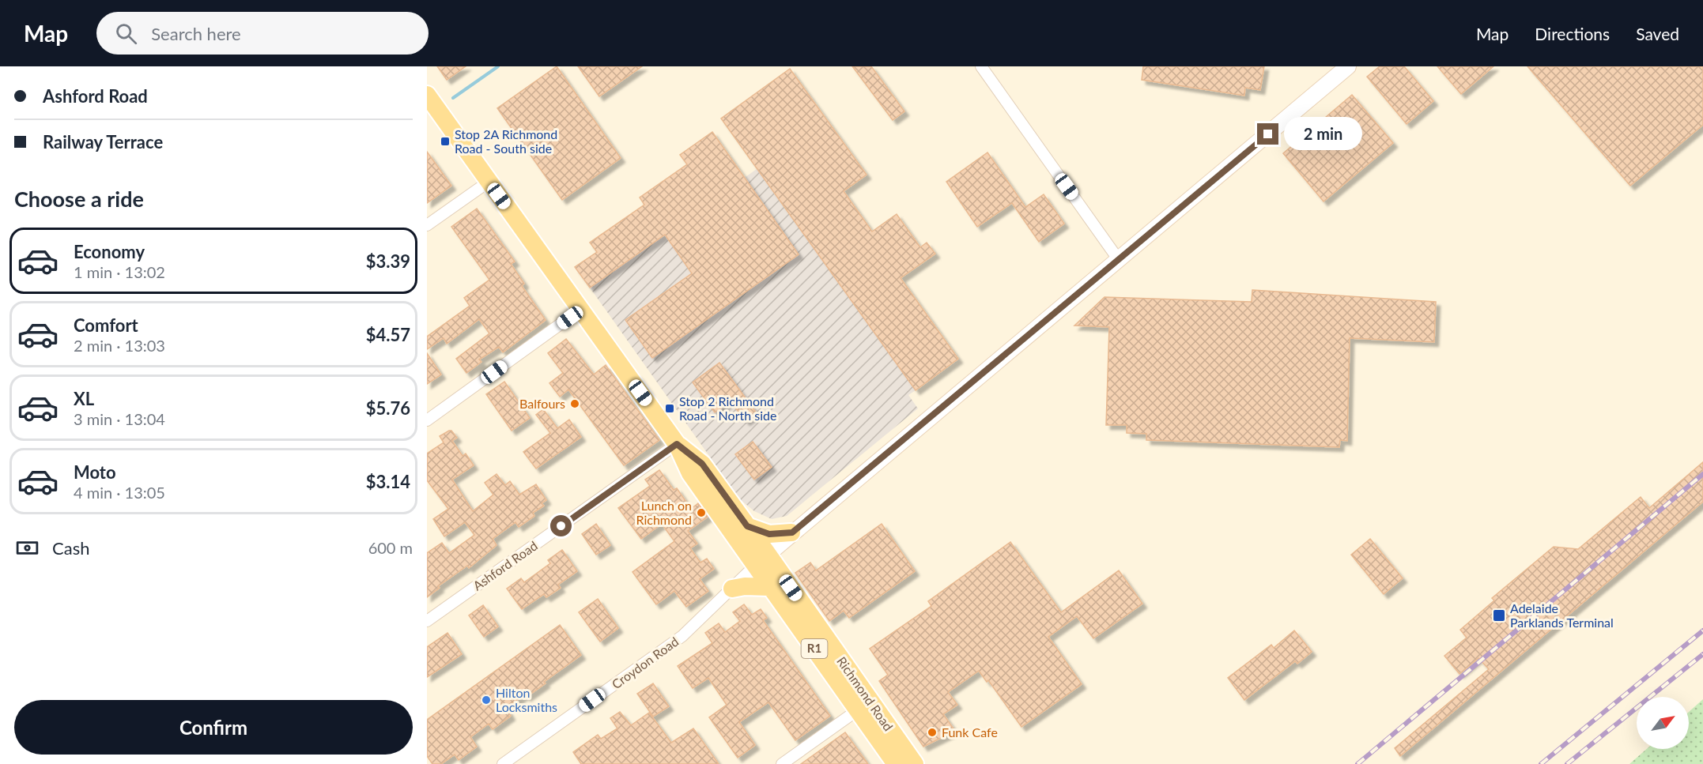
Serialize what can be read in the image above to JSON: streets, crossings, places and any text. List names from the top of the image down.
{
  "streets": {
    "main road": ["R1", "Richmond Road"],
    "street": ["Ashford Road", "Croydon Road"]
  },
  "crossings": [
    ["Ashford Road", "Richmond Road"],
    ["Croydon Road", "Richmond Road"]
  ],
  "places": {
    "transit": ["Stop 2A Richmond Road - South side", "Stop 2 Richmond Road - North side", "Adelaide Parklands Terminal"],
    "other": [
      "Balfours",
      "Lunch on Richmond",
      "Hilton Locksmiths",
      "Funk Cafe"
    ]
  },
  "north": "top right",
  "page": {
    "header": "Map",
    "search": "Search here",
    "nav": ["Map", "Directions", "Saved"],
    "banner": ["Ashford Road", "Railway Terrace"],
    "bubble": "2 min",
    "heading": "Choose a ride",
    "list": [
      {
        "name": "Economy",
        "note": "1 min · 13:02",
        "value": "$3.39"
      },
      {
        "name": "Comfort",
        "note": "2 min · 13:03",
        "value": "$4.57"
      },
      {
        "name": "XL",
        "note": "3 min · 13:04",
        "value": "$5.76"
      },
      {
        "name": "Moto",
        "note": "4 min · 13:05",
        "value": "$3.14"
      }
    ],
    "pay": ["Cash", "600 m"],
    "buttons": "Confirm"
  }
}
